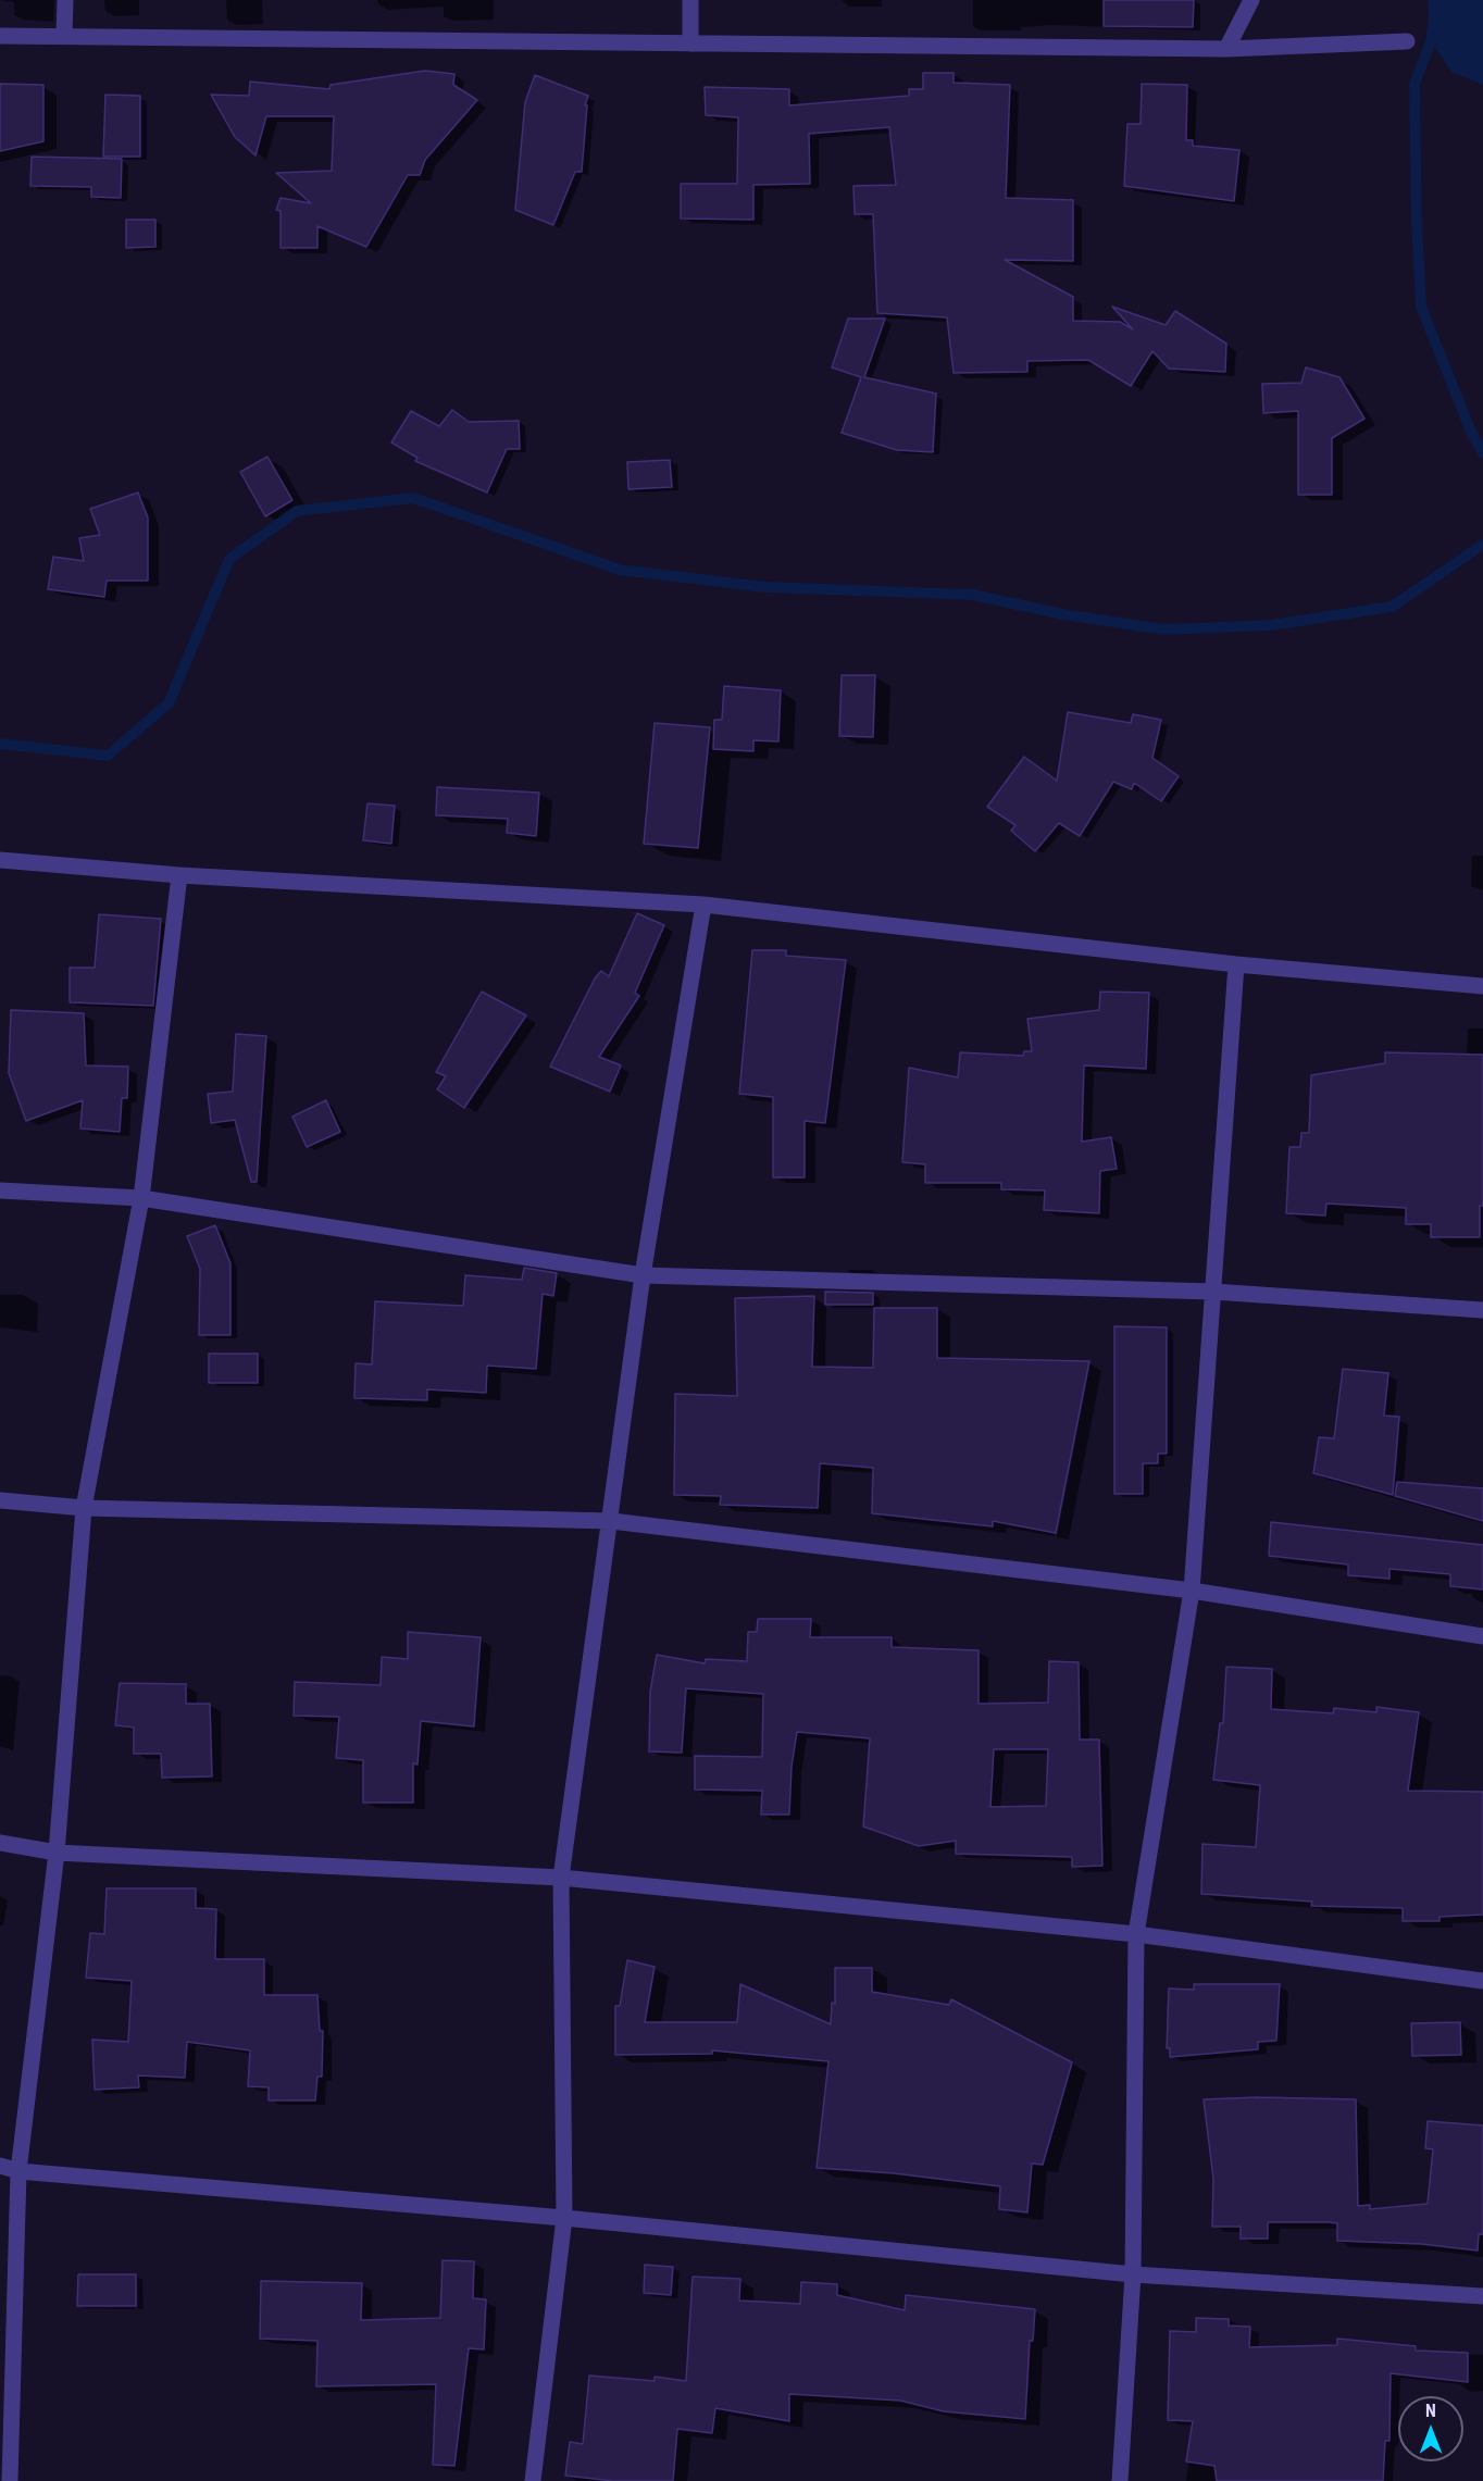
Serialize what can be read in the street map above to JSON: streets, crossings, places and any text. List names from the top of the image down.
{
  "north": "top"
}
